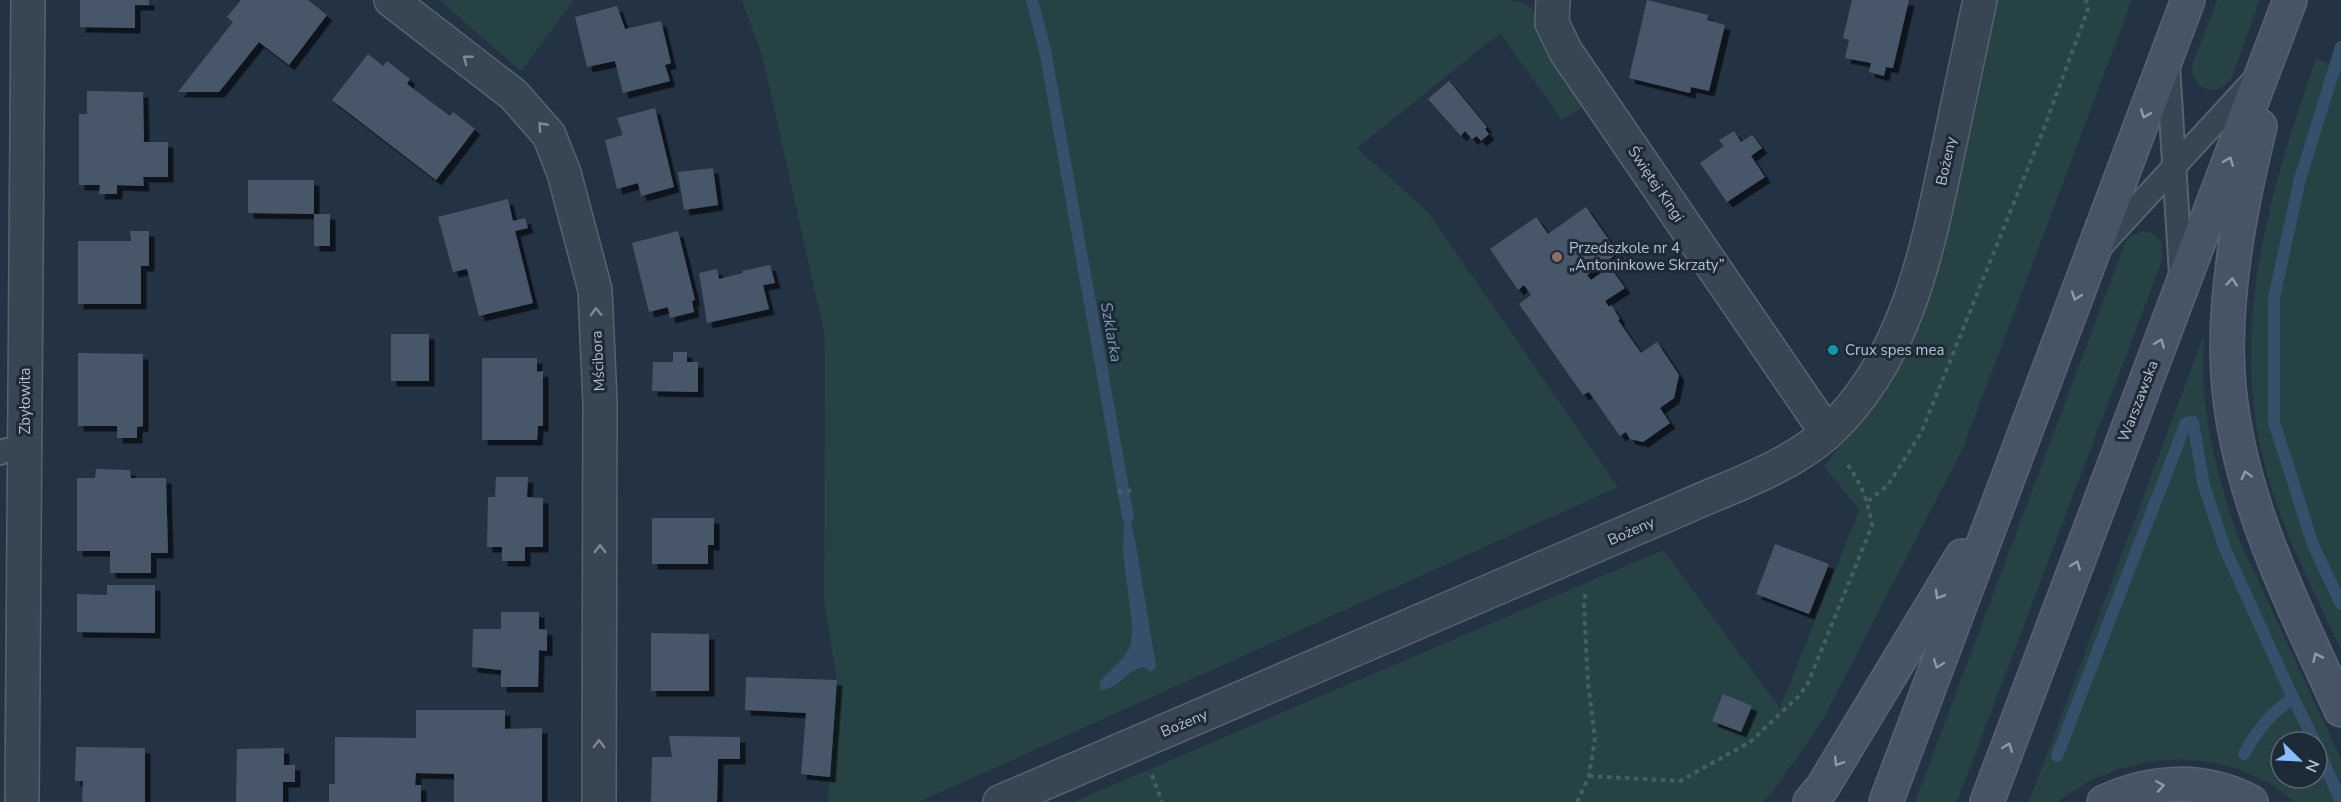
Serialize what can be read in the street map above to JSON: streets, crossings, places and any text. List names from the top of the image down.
{
  "streets": {
    "main road": ["Warszawska"],
    "street": [
      "Bożeny",
      "Świętej Kingi",
      "Mścibora",
      "Zbyłowita"
    ]
  },
  "crossings": [
    ["Bożeny", "Świętej Kingi"]
  ],
  "one_way": ["Mścibora"],
  "water": ["Szklarka"],
  "places": ["Przedszkole nr 4 „Antoninkowe Skrzaty”", "Crux spes mea"],
  "north": "bottom right"
}
